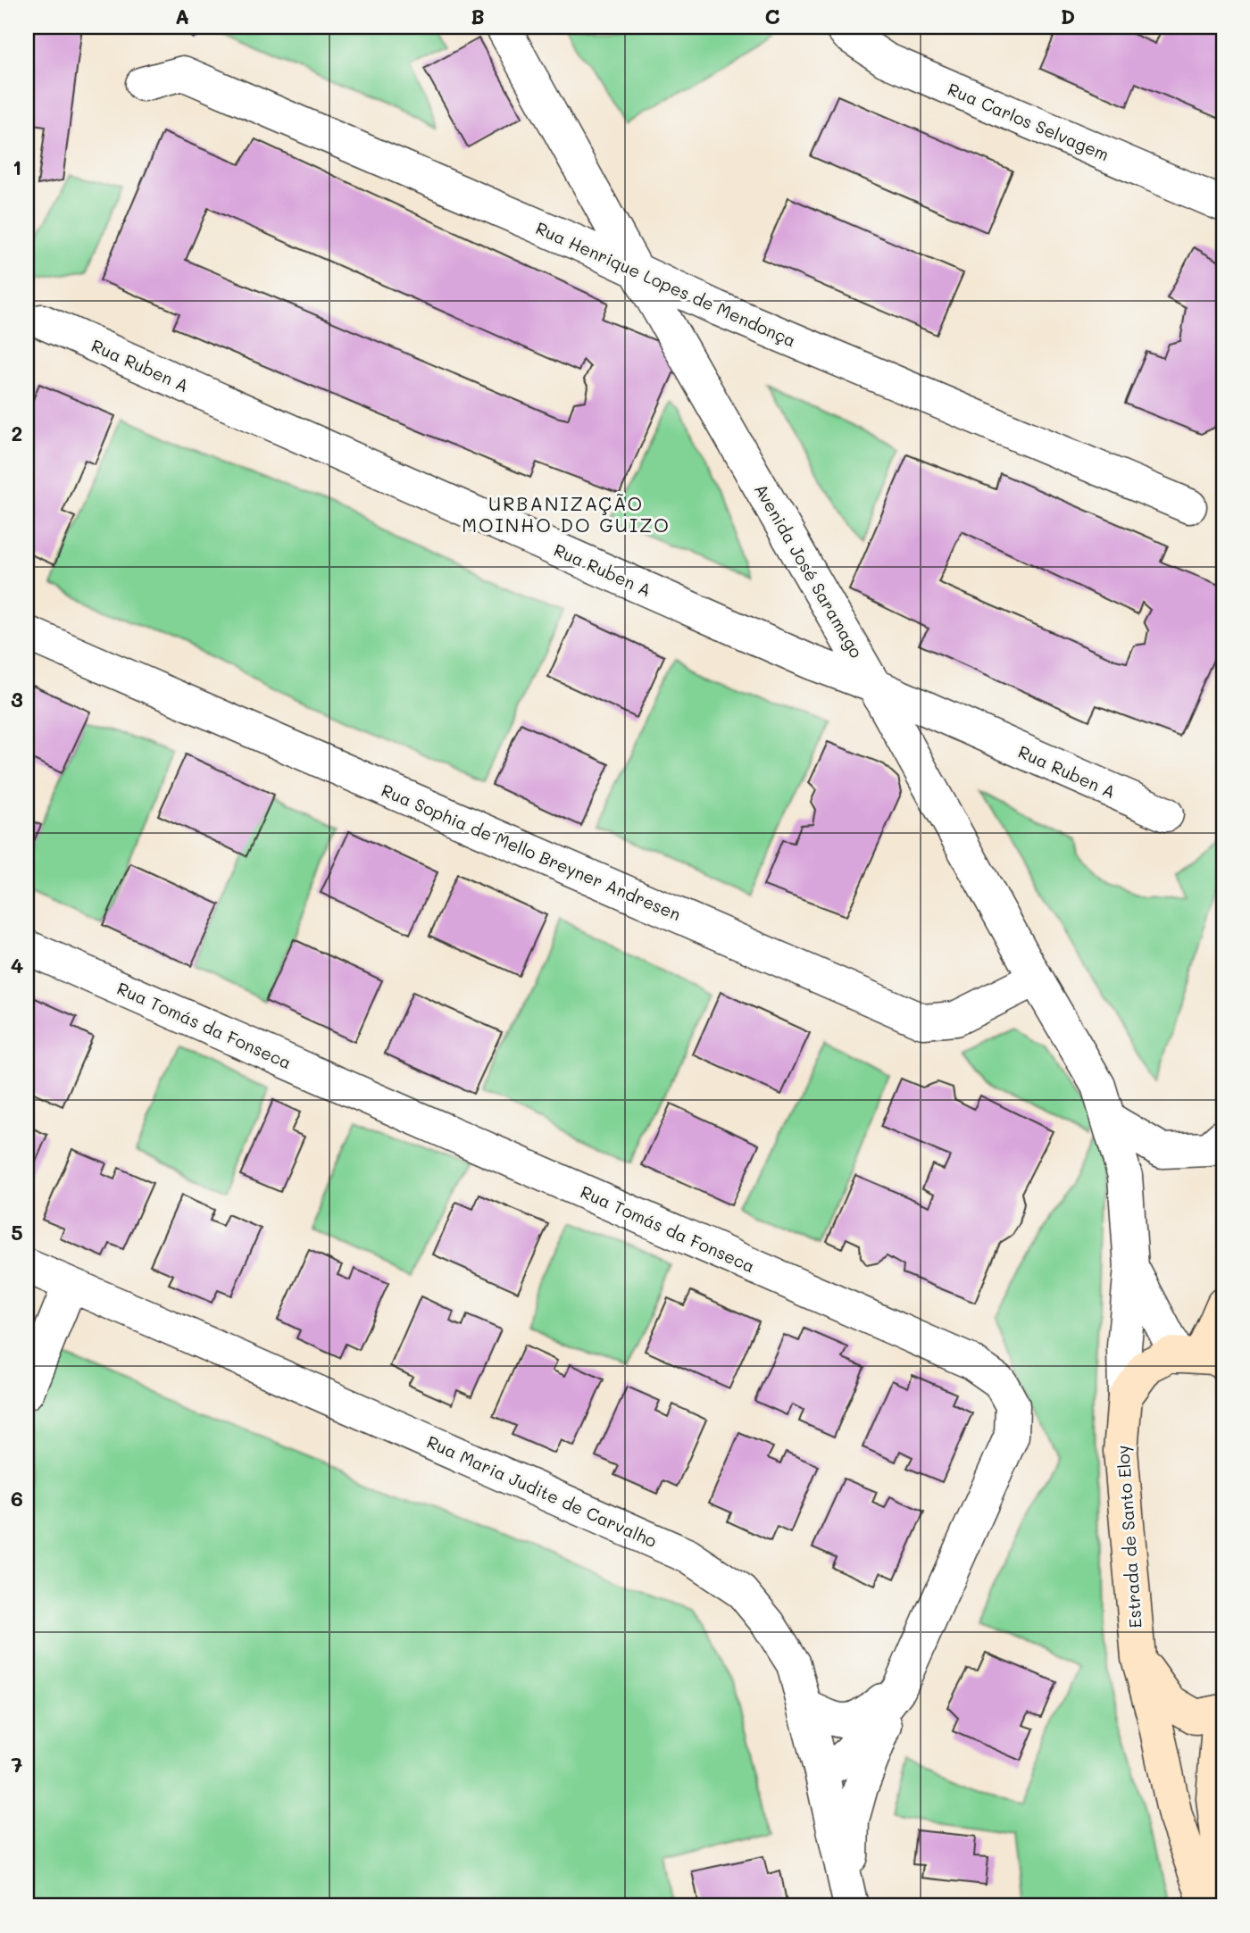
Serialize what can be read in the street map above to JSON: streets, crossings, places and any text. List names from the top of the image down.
{
  "streets": {
    "main road": ["Estrada de Santo Eloy"],
    "street": [
      "Rua Carlos Selvagem",
      "Rua Henrique Lopes de Mendonça",
      "Rua Ruben A",
      "Avenida José Saramago",
      "Rua Sophia de Mello Breyner Andresen",
      "Rua Tomás da Fonseca",
      "Rua Maria Judite de Carvalho"
    ]
  },
  "crossings": [
    ["Rua Henrique Lopes de Mendonça", "Avenida José Saramago"],
    ["Rua Ruben A", "Avenida José Saramago"],
    ["Avenida José Saramago", "Rua Sophia de Mello Breyner Andresen"],
    ["Avenida José Saramago", "Estrada de Santo Eloy"],
    ["Rua Tomás da Fonseca", "Rua Maria Judite de Carvalho"]
  ],
  "districts": ["URBANIZAÇÃO MOINHO DO GUIZO"],
  "grid": {
    "columns": [
      "A",
      "B",
      "C",
      "D"
    ],
    "rows": [
      "1",
      "2",
      "3",
      "4",
      "5",
      "6",
      "7"
    ]
  }
}
